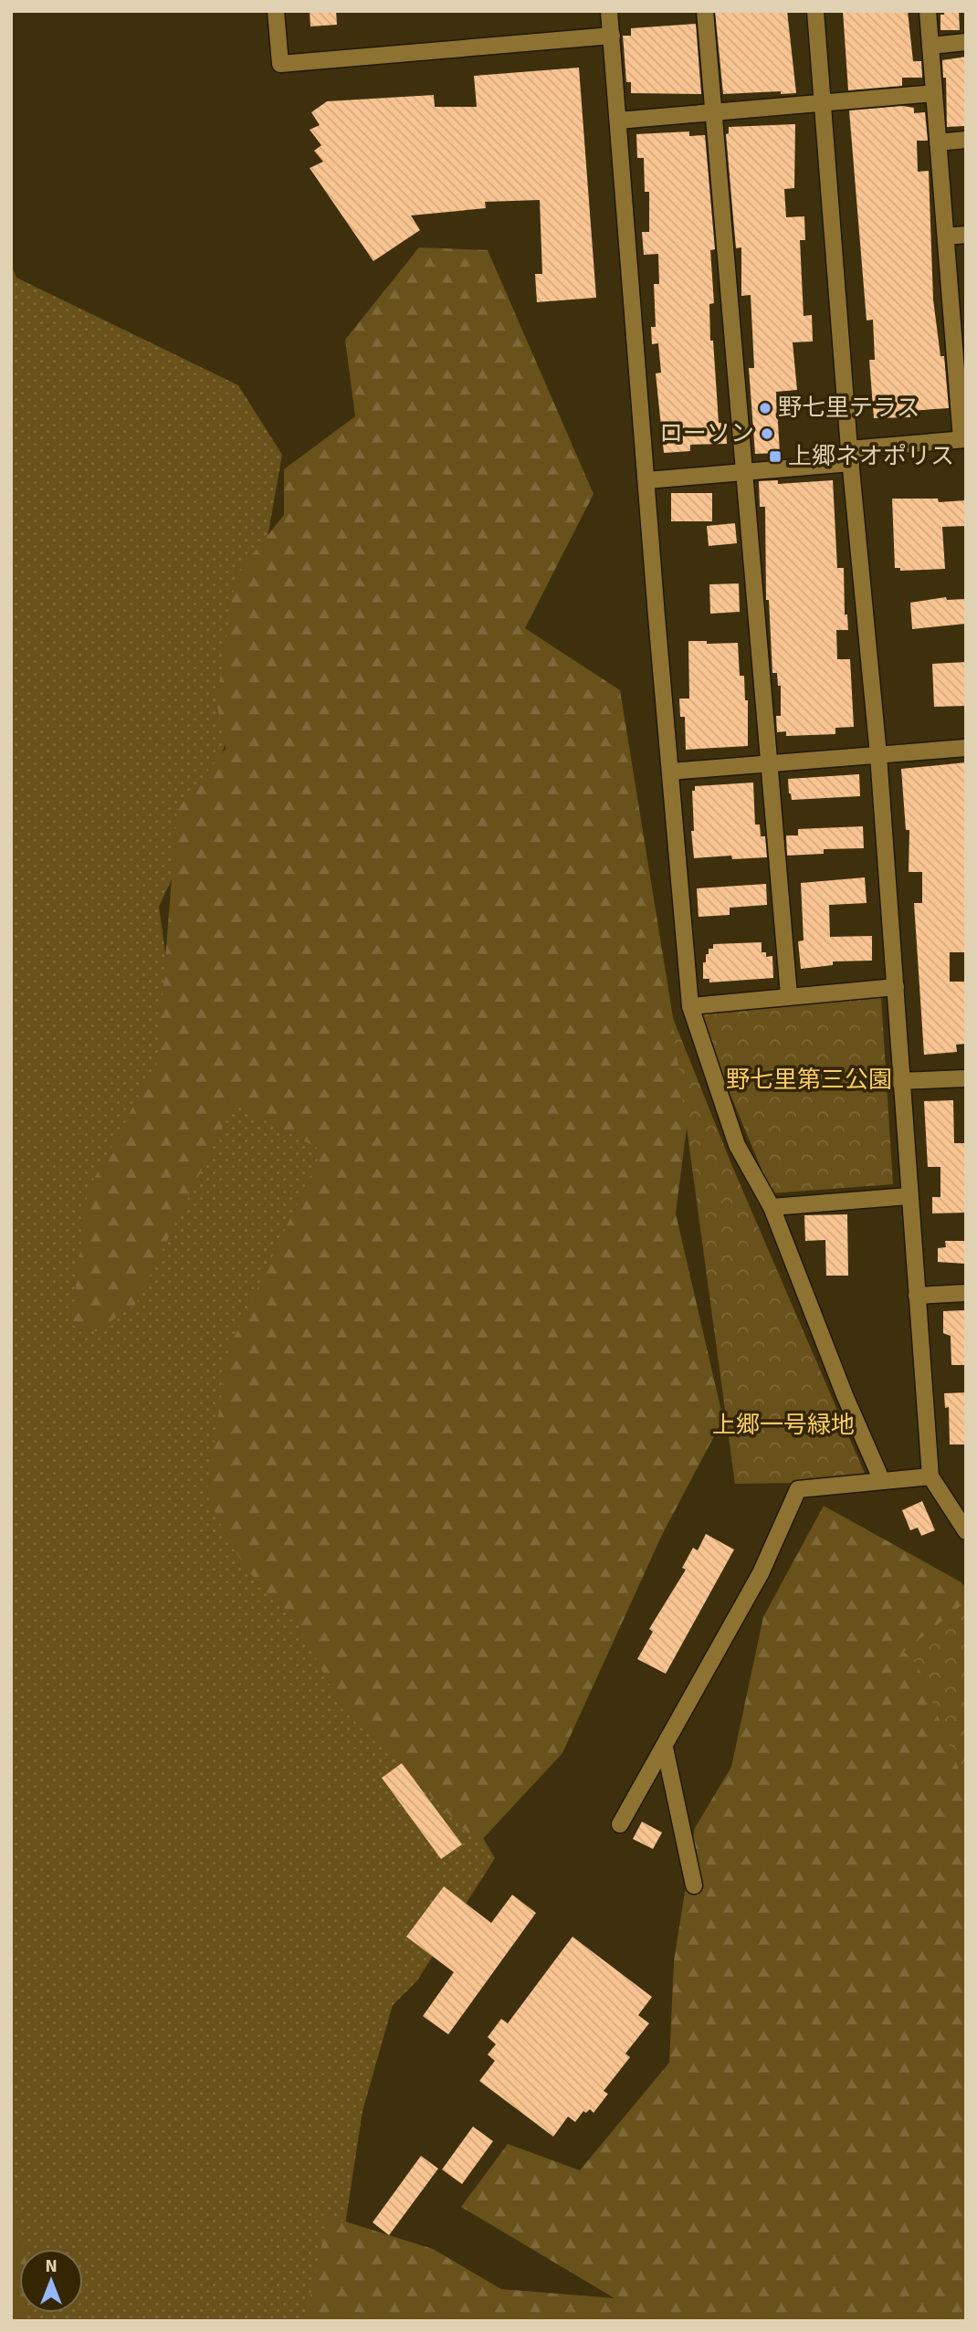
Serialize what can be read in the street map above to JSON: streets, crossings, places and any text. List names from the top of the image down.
{
  "parks": ["野七里第三公園", "上郷一号緑地"],
  "places": {
    "other": ["野七里テラス", "ローソン"],
    "transit": ["上郷ネオポリス"]
  },
  "north": "top"
}
